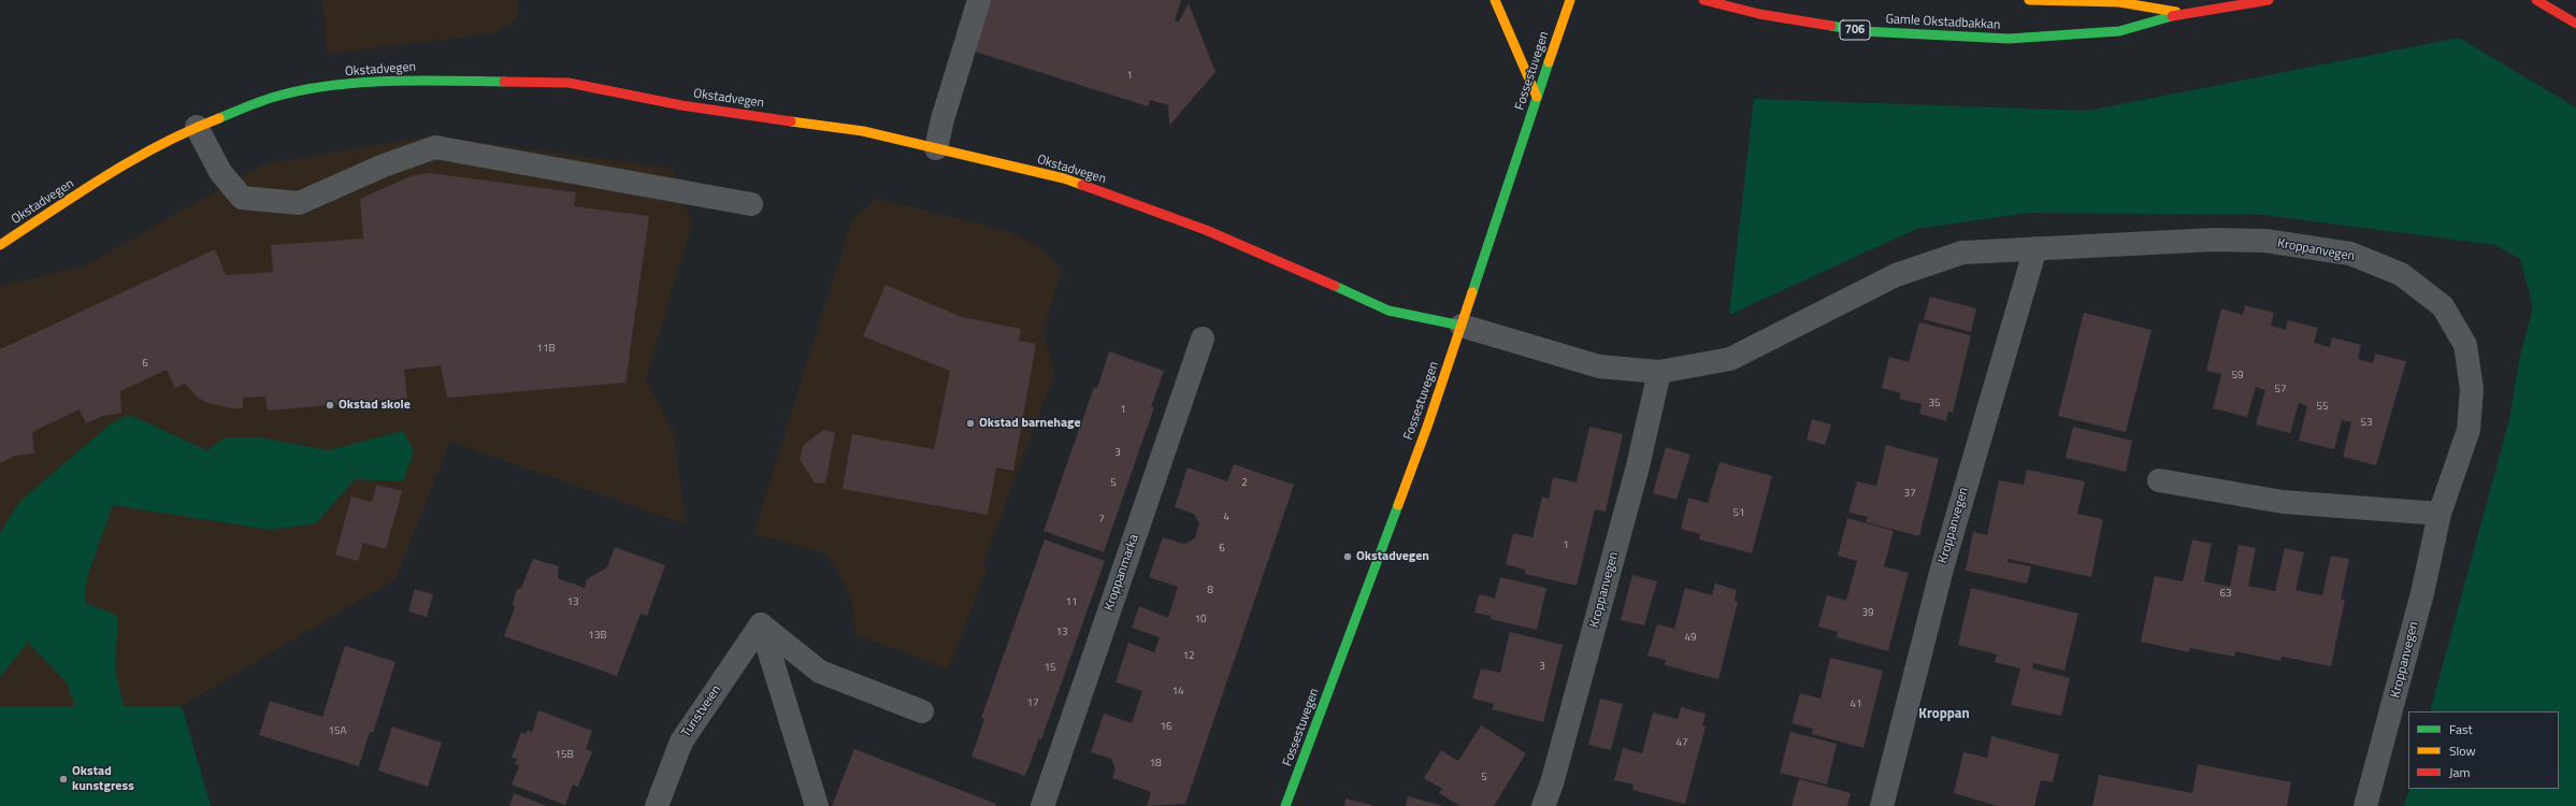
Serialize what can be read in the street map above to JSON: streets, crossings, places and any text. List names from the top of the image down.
{
  "streets": {
    "main road": [
      "Gamle Okstadbakkan",
      "706",
      "Okstadvegen",
      "Fossestuvegen"
    ],
    "street": ["Kroppanvegen", "Kroppanmarka", "Turistveien"]
  },
  "crossings": [
    ["Okstadvegen", "Fossestuvegen"],
    ["Okstadvegen", "Kroppanvegen"],
    ["Fossestuvegen", "Kroppanvegen"]
  ],
  "districts": ["Kroppan"],
  "places": [
    "Okstad skole",
    "Okstad barnehage",
    "Okstadvegen",
    "Okstad kunstgress"
  ],
  "house_numbers": [
    "1",
    "11B",
    "6",
    "59",
    "57",
    "35",
    "55",
    "1",
    "53",
    "3",
    "5",
    "2",
    "37",
    "51",
    "4",
    "7",
    "1",
    "6",
    "8",
    "63",
    "13",
    "11",
    "39",
    "10",
    "13",
    "13B",
    "49",
    "12",
    "3",
    "15",
    "14",
    "17",
    "41",
    "16",
    "15A",
    "47",
    "15B",
    "18",
    "5"
  ],
  "legend": ["Fast", "Slow", "Jam"]
}
